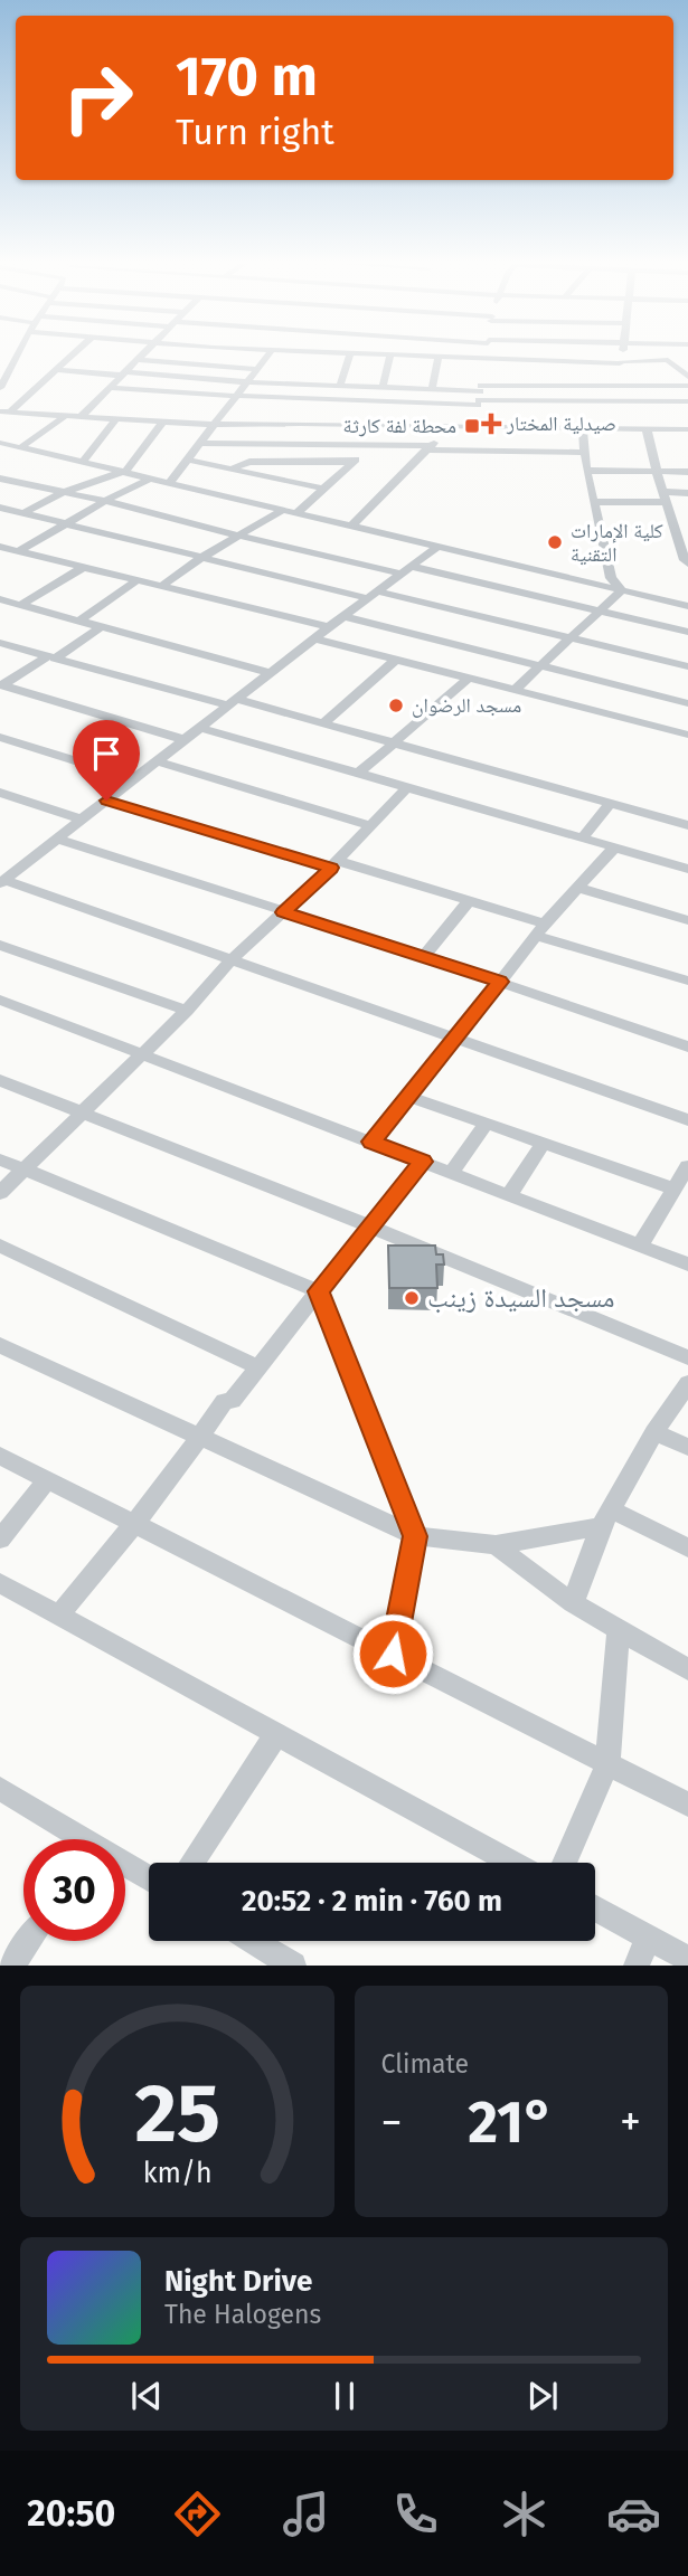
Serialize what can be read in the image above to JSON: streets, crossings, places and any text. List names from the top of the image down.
{
  "places": {
    "health": ["صيدلية المختار"],
    "transit": ["محطة لفة كارثة"],
    "other": ["كلية الإمارات التقنية", "مسجد الرضوان", "مسجد السيدة زينب"]
  },
  "page": {
    "turn": ["170 m", "Turn right"],
    "limit": "30",
    "trip": "20:52 · 2 min · 760 m",
    "tile": "Climate",
    "heat": ["−", "21°", "+"],
    "song": ["Night Drive", "The Halogens"],
    "tabs": "20:50",
    "gauge": ["25", "km/h"]
  }
}
